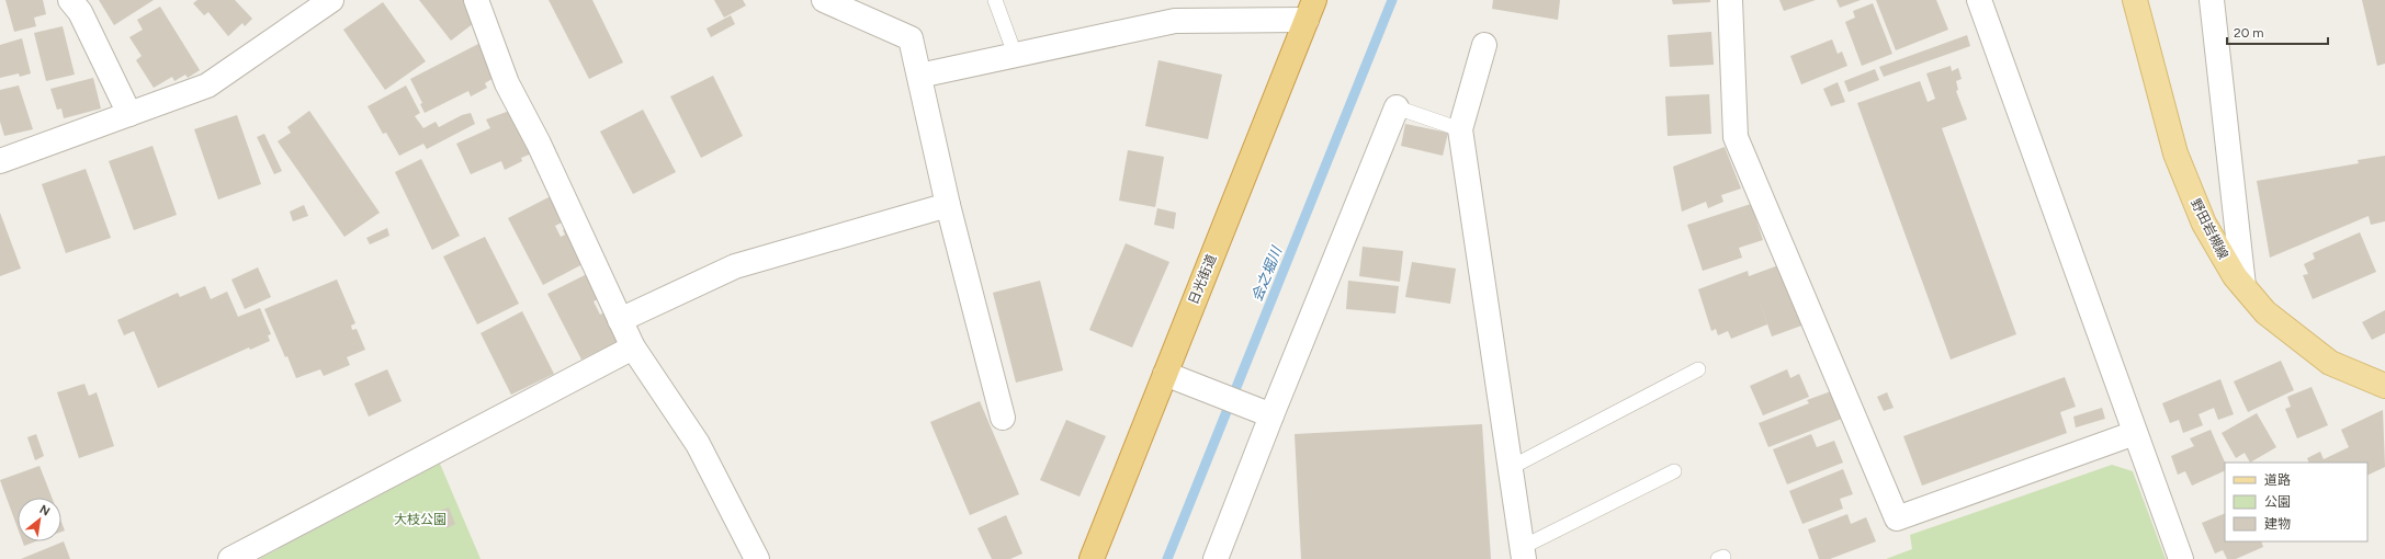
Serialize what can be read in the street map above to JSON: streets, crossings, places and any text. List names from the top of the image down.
{
  "streets": {
    "highway": ["日光街道"],
    "main road": ["野田岩槻線"]
  },
  "water": ["会之堀川"],
  "parks": ["大枝公園"],
  "legend": ["道路", "公園", "建物"],
  "scale_bar": "20 m",
  "north": "top right"
}
